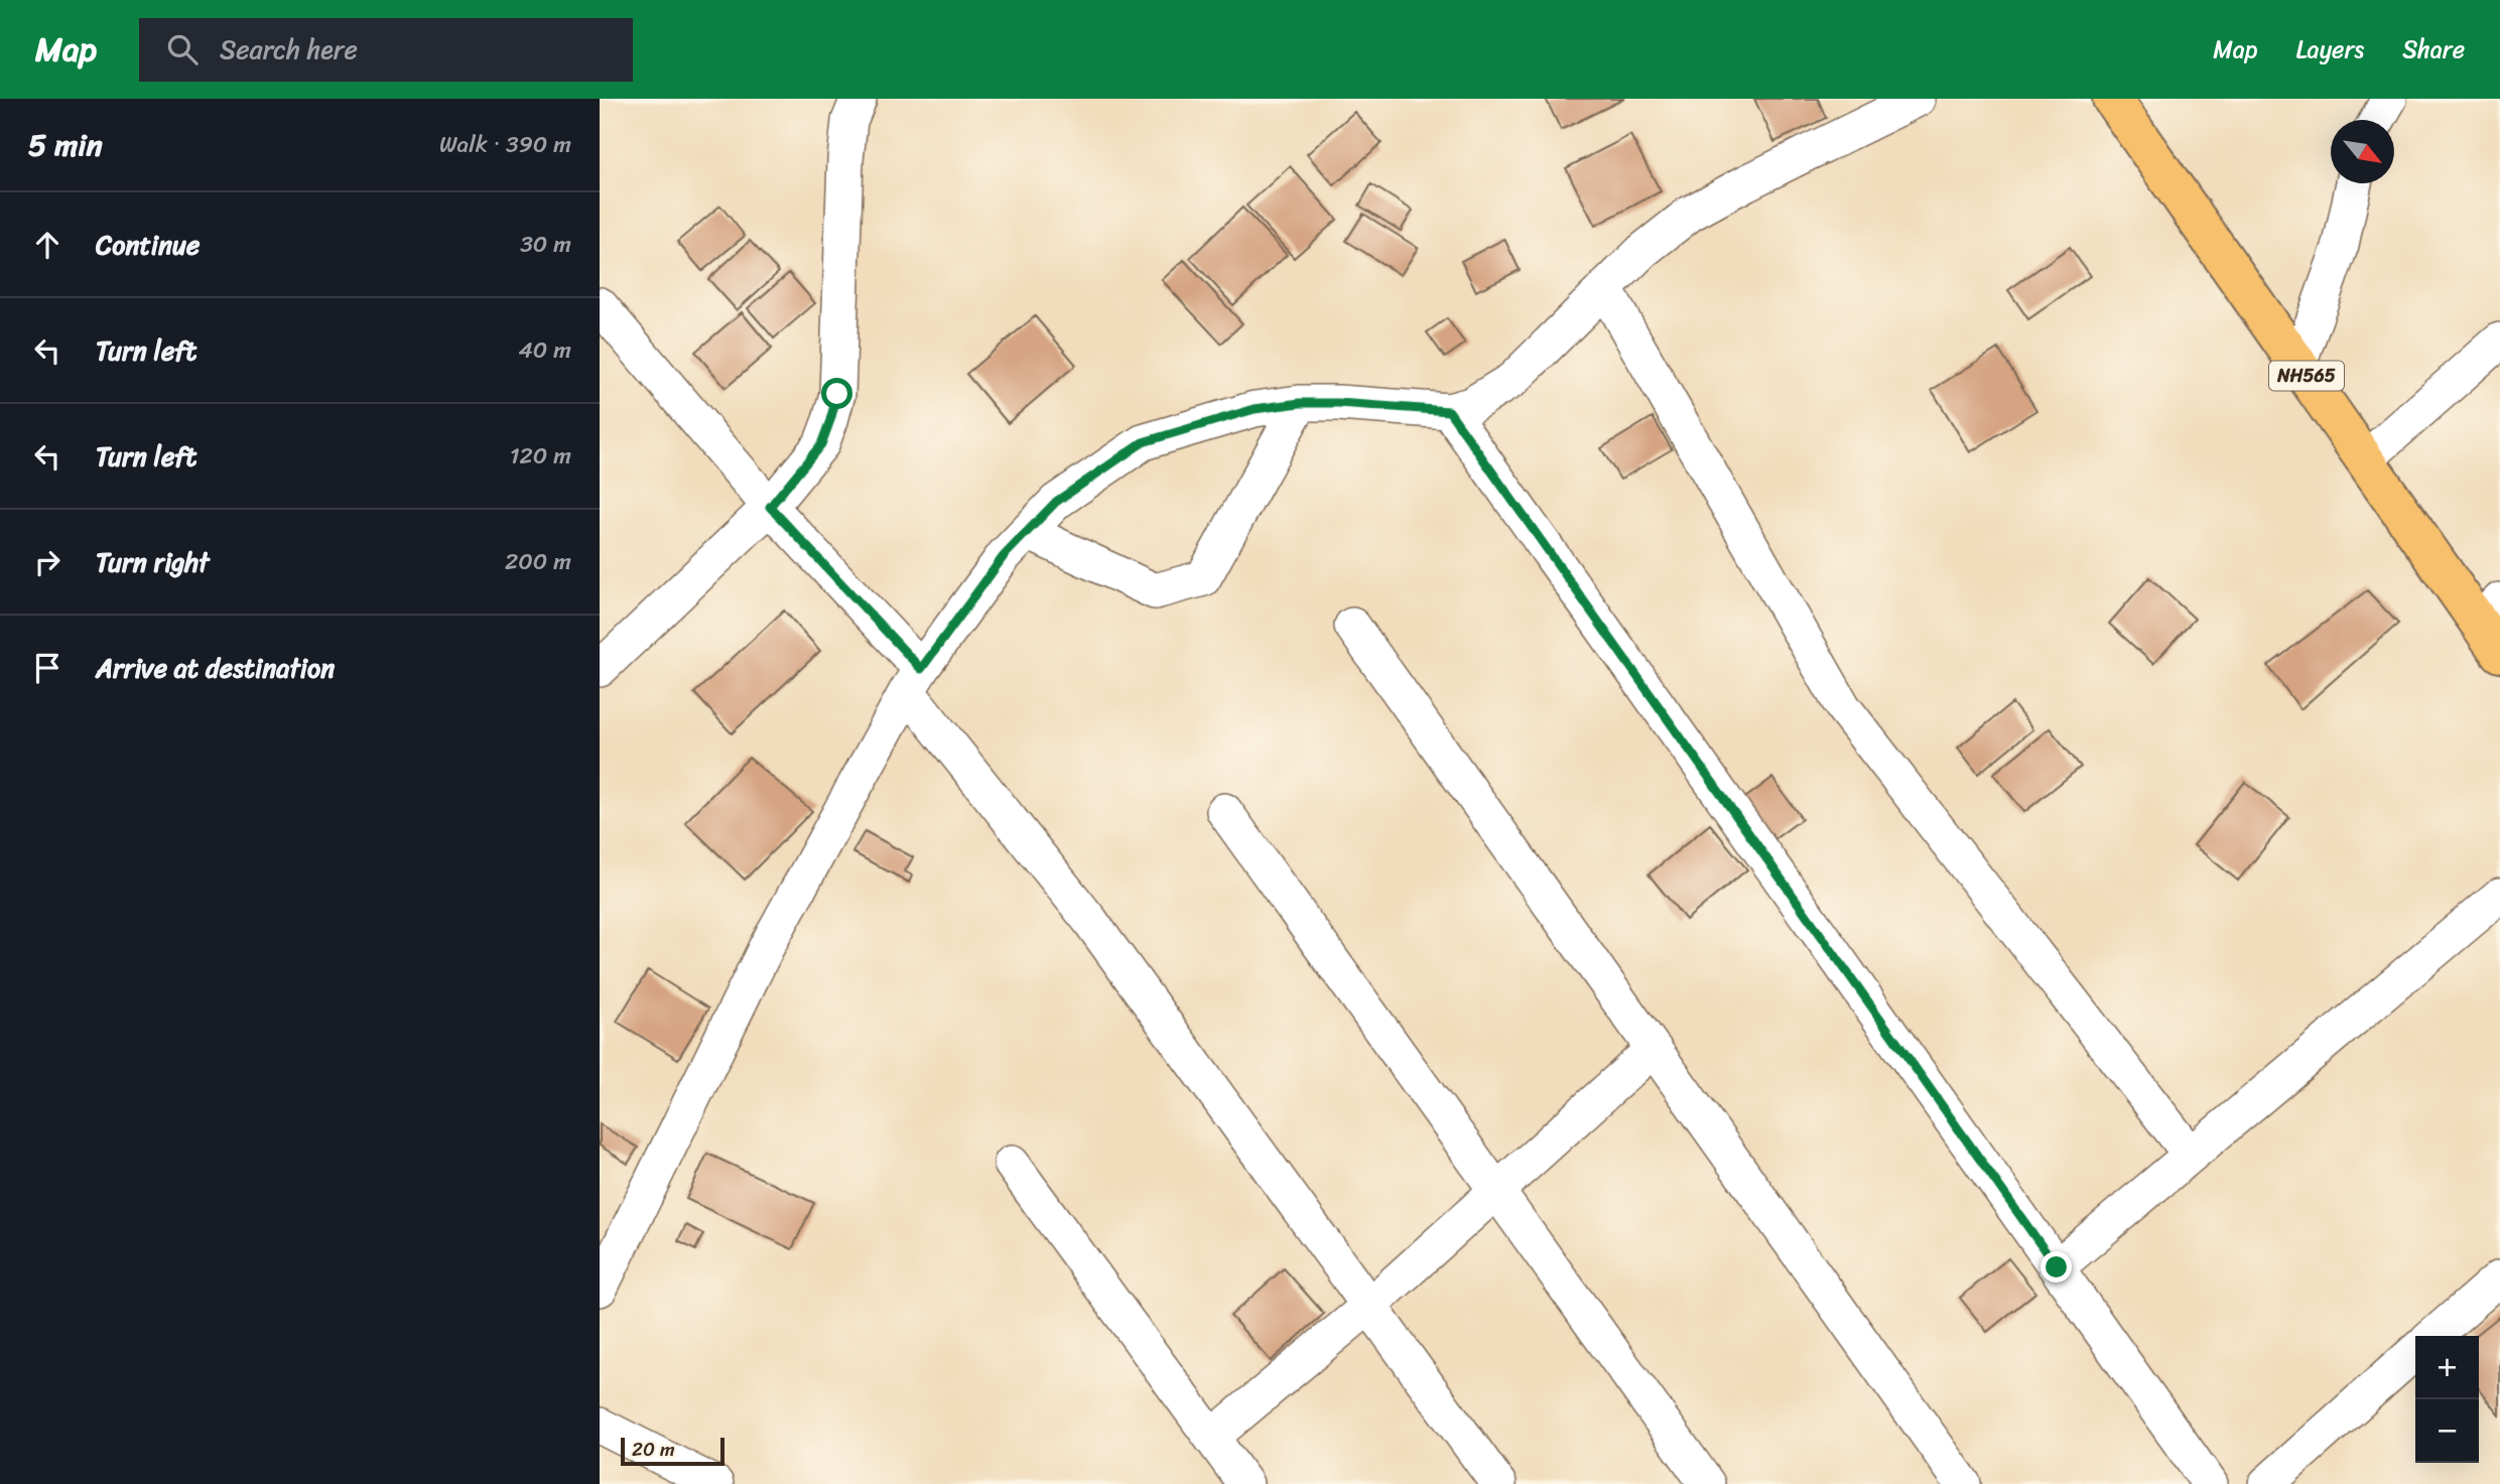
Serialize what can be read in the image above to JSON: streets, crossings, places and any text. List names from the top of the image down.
{
  "streets": {
    "highway": ["NH565"]
  },
  "scale_bar": "20 m",
  "north": "bottom right",
  "page": {
    "header": "Map",
    "search": "Search here",
    "nav": ["Map", "Layers", "Share"],
    "heading": ["5 min", "Walk · 390 m"],
    "list": [
      ["Continue", "30 m"],
      ["Turn left", "40 m"],
      ["Turn left", "120 m"],
      ["Turn right", "200 m"],
      "Arrive at destination"
    ],
    "map_buttons": ["+", "−"],
    "scale": "20 m"
  }
}
